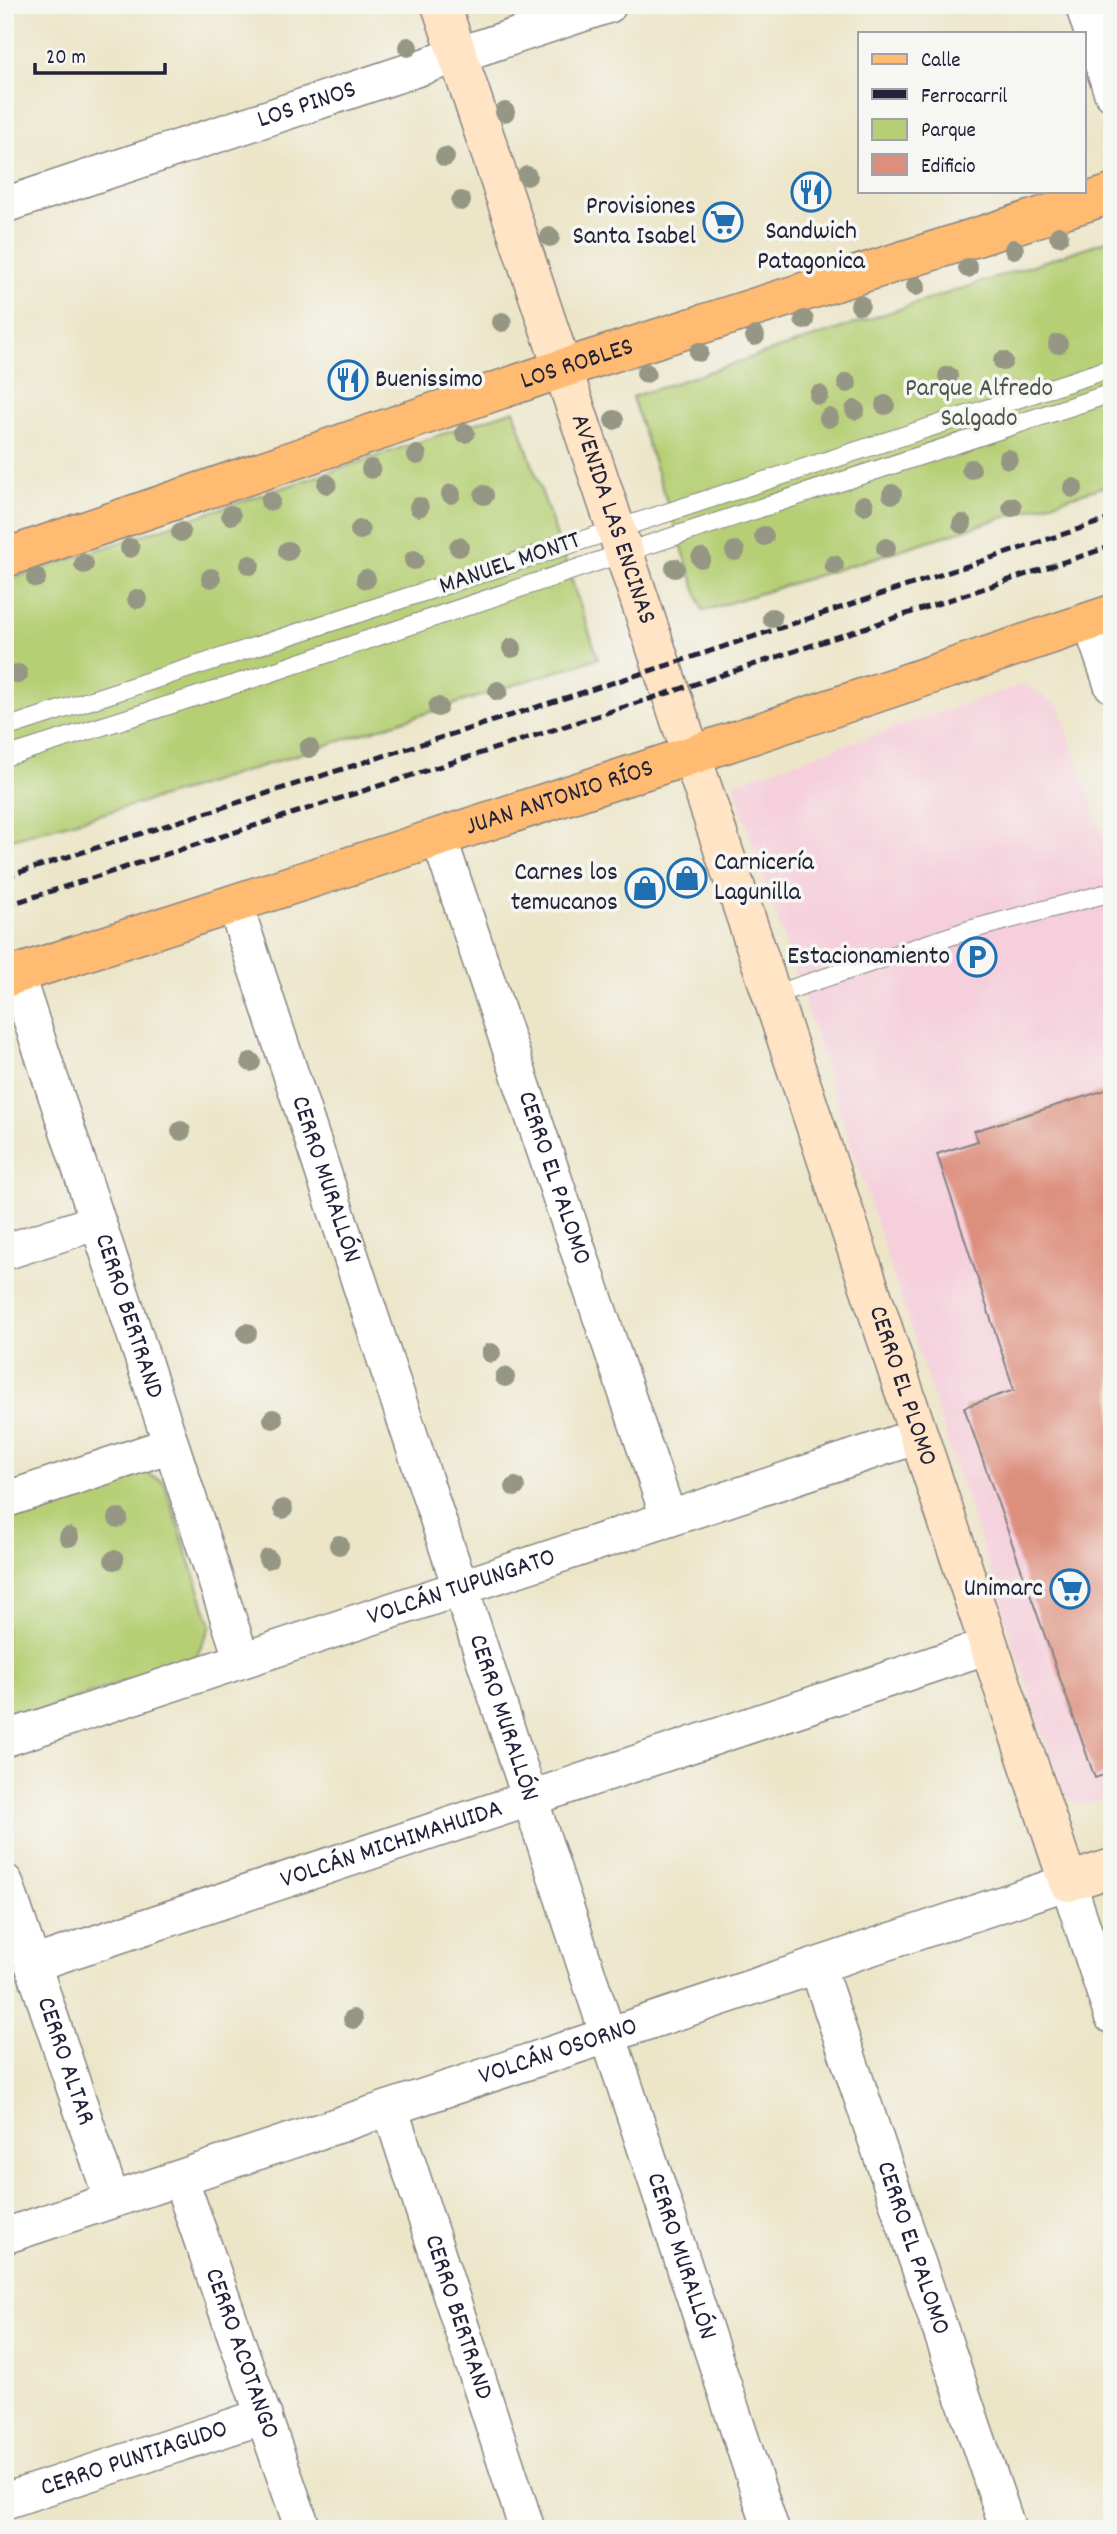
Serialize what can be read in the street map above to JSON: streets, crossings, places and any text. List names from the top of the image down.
{
  "streets": {
    "main road": ["LOS ROBLES", "JUAN ANTONIO RÍOS"],
    "street": [
      "LOS PINOS",
      "AVENIDA LAS ENCINAS",
      "CERRO EL PALOMO",
      "CERRO MURALLÓN",
      "CERRO BERTRAND",
      "CERRO EL PLOMO",
      "VOLCÁN TUPUNGATO",
      "VOLCÁN MICHIMAHUIDA",
      "VOLCÁN OSORNO",
      "CERRO ALTAR",
      "CERRO ACOTANGO",
      "CERRO PUNTIAGUDO"
    ],
    "lane": ["MANUEL MONTT"]
  },
  "crossings": [
    ["LOS PINOS", "AVENIDA LAS ENCINAS"],
    ["LOS ROBLES", "AVENIDA LAS ENCINAS"],
    ["AVENIDA LAS ENCINAS", "MANUEL MONTT"],
    ["AVENIDA LAS ENCINAS", "JUAN ANTONIO RÍOS"],
    ["AVENIDA LAS ENCINAS", "CERRO EL PLOMO"],
    ["JUAN ANTONIO RÍOS", "CERRO EL PALOMO"],
    ["JUAN ANTONIO RÍOS", "CERRO MURALLÓN"],
    ["JUAN ANTONIO RÍOS", "CERRO BERTRAND"],
    ["JUAN ANTONIO RÍOS", "CERRO EL PLOMO"],
    ["CERRO EL PALOMO", "VOLCÁN TUPUNGATO"],
    ["CERRO EL PALOMO", "VOLCÁN OSORNO"],
    ["CERRO MURALLÓN", "VOLCÁN TUPUNGATO"],
    ["CERRO MURALLÓN", "VOLCÁN MICHIMAHUIDA"],
    ["CERRO MURALLÓN", "VOLCÁN OSORNO"],
    ["CERRO BERTRAND", "VOLCÁN TUPUNGATO"],
    ["CERRO BERTRAND", "VOLCÁN OSORNO"],
    ["CERRO EL PLOMO", "VOLCÁN TUPUNGATO"],
    ["CERRO EL PLOMO", "VOLCÁN MICHIMAHUIDA"],
    ["CERRO EL PLOMO", "VOLCÁN OSORNO"],
    ["VOLCÁN MICHIMAHUIDA", "CERRO ALTAR"],
    ["VOLCÁN OSORNO", "CERRO ALTAR"],
    ["VOLCÁN OSORNO", "CERRO ACOTANGO"],
    ["CERRO ACOTANGO", "CERRO PUNTIAGUDO"]
  ],
  "parks": ["Parque Alfredo Salgado"],
  "places": {
    "restaurant": ["Sandwich Patagonica", "Buenissimo"],
    "supermarket": ["Provisiones Santa Isabel", "Unimarc"],
    "shop": ["Carnicería Lagunilla", "Carnes los temucanos"],
    "parking": ["Estacionamiento"]
  },
  "legend": [
    "Calle",
    "Ferrocarril",
    "Parque",
    "Edificio"
  ],
  "scale_bar": "20 m"
}
